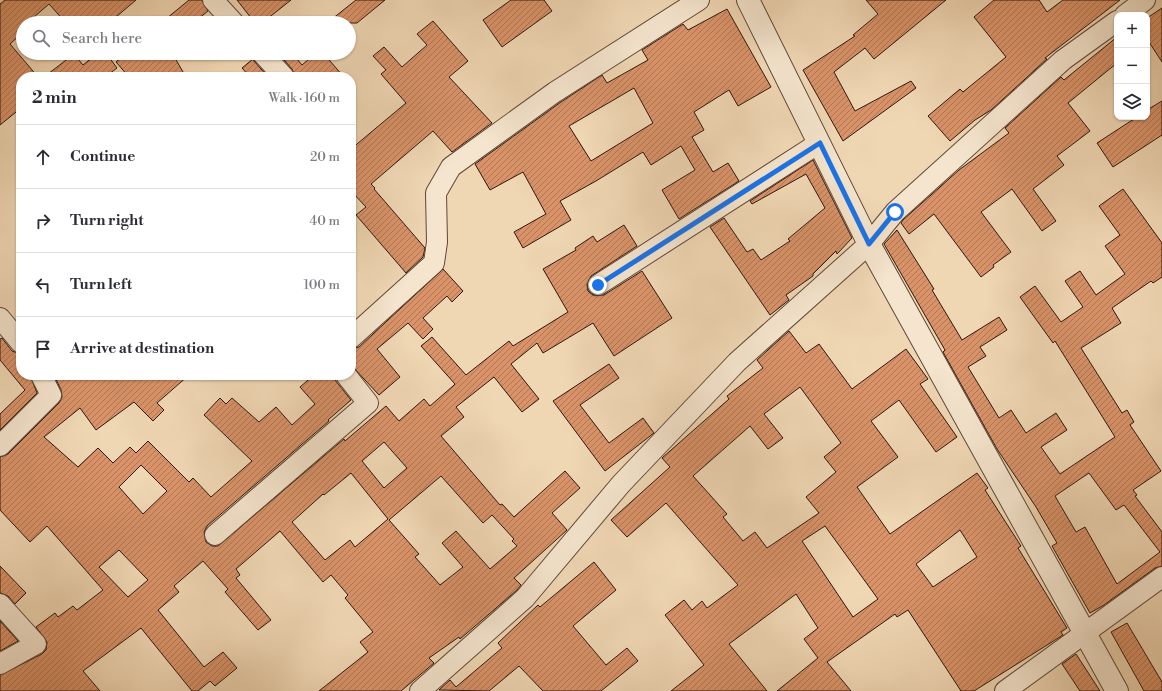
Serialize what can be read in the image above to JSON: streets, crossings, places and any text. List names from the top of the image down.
{
  "page": {
    "map_buttons": ["+", "−"],
    "search": "Search here",
    "heading": ["2 min", "Walk · 160 m"],
    "list": [
      ["Continue", "20 m"],
      ["Turn right", "40 m"],
      ["Turn left", "100 m"],
      "Arrive at destination"
    ]
  }
}
